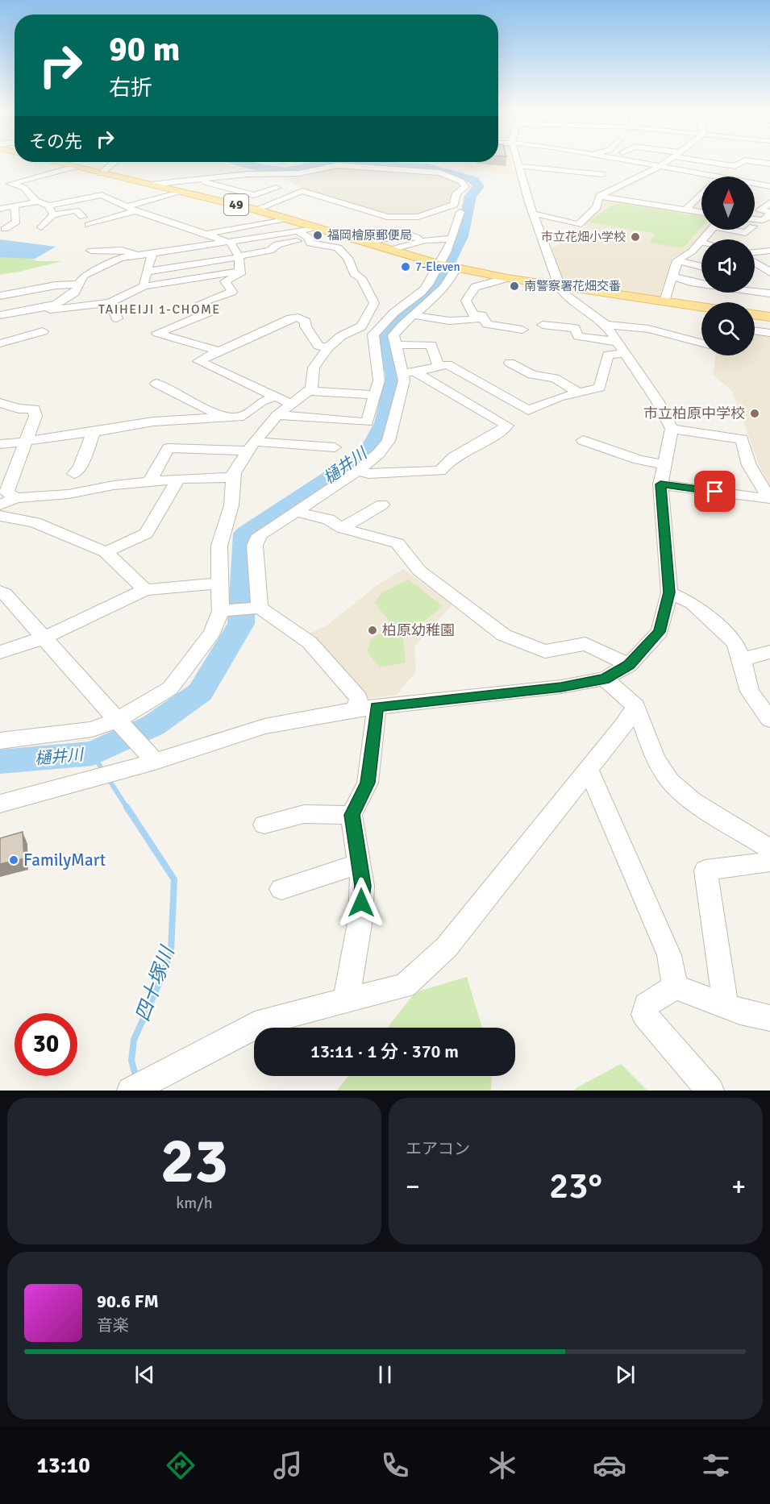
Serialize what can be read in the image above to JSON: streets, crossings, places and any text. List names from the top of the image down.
{
  "streets": {
    "main road": ["49"]
  },
  "districts": ["TAIHEIJI 1-CHOME"],
  "water": ["樋井川", "四十塚川"],
  "places": [
    "福岡檜原郵便局",
    "市立花畑小学校",
    "7-Eleven",
    "南警察署花畑交番",
    "市立柏原中学校",
    "柏原幼稚園",
    "FamilyMart"
  ],
  "north": "top",
  "page": {
    "turn": ["90 m", "右折"],
    "then": "その先",
    "limit": "30",
    "trip": "13:11 · 1 分 · 370 m",
    "tile": [
      ["23", "km/h"],
      "エアコン"
    ],
    "heat": ["−", "23°", "+"],
    "song": ["90.6 FM", "音楽"],
    "tabs": "13:10"
  }
}
